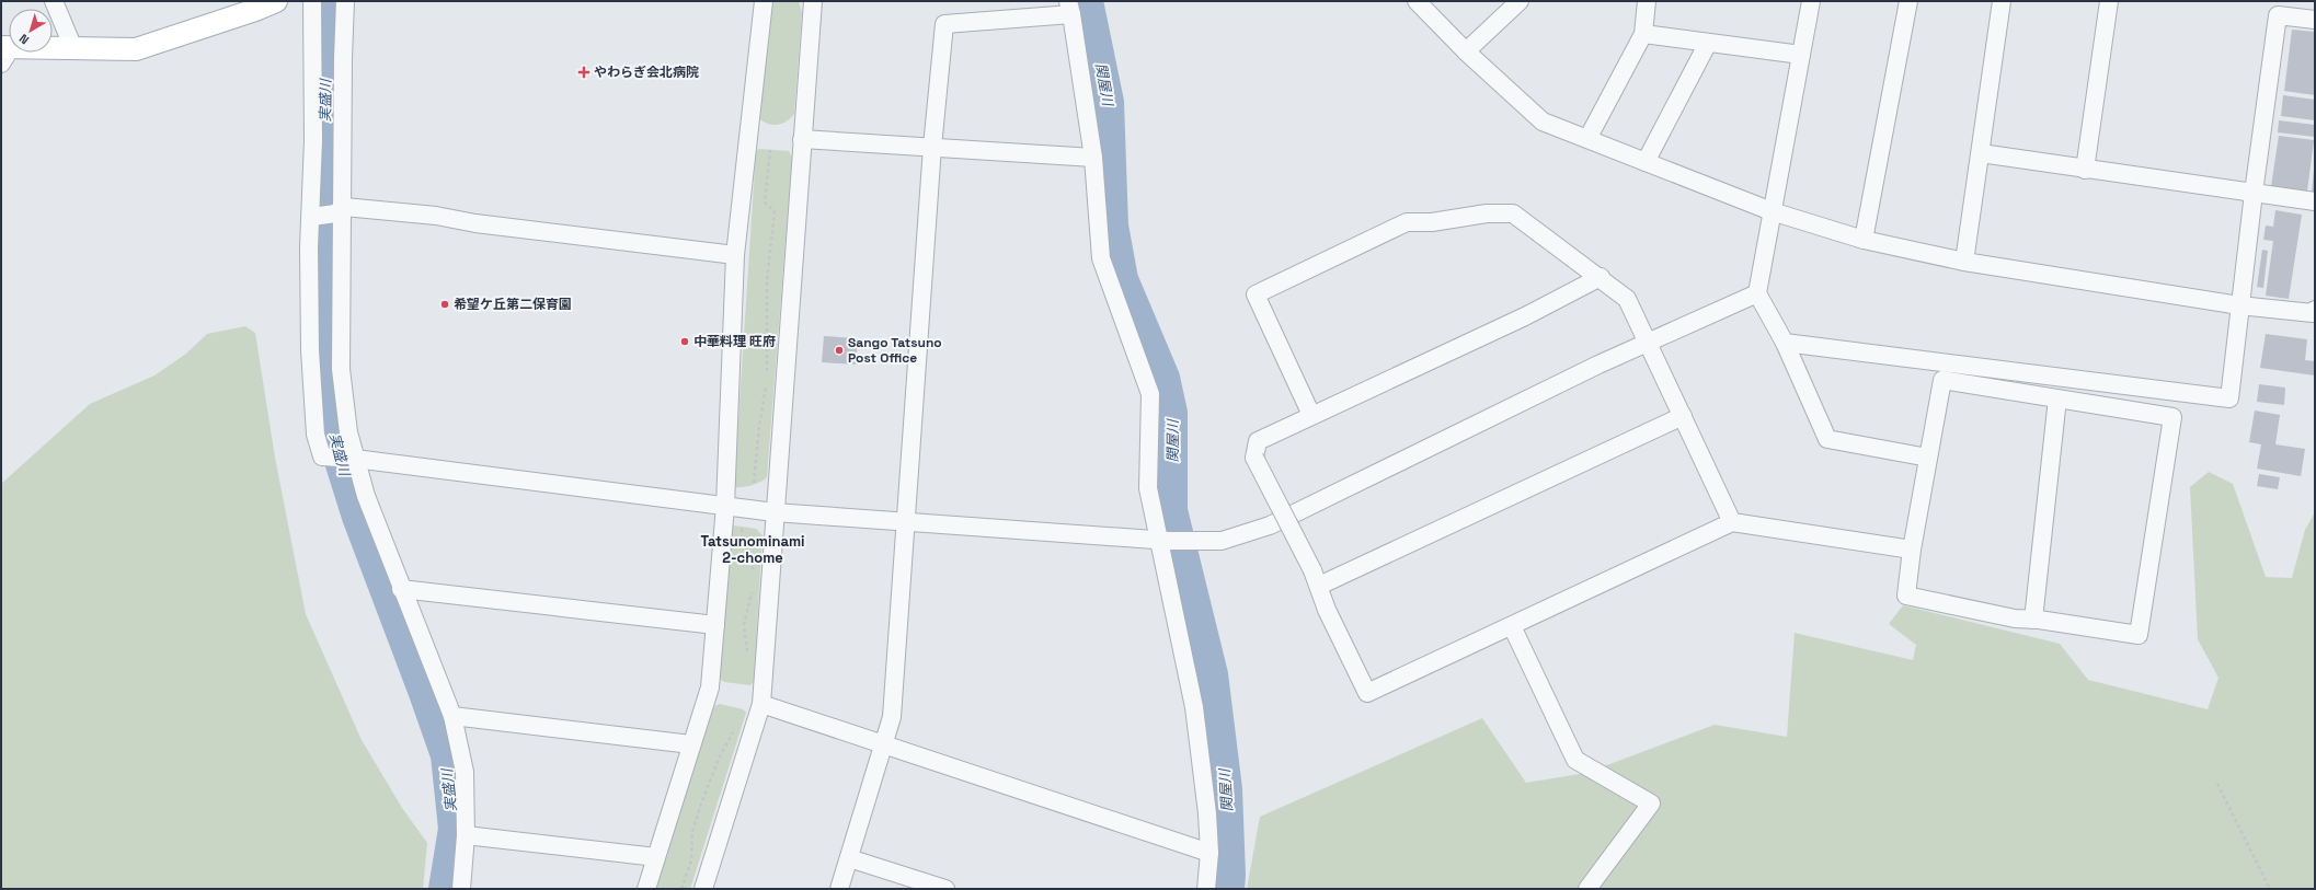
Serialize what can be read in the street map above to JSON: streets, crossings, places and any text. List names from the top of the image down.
{
  "districts": ["Tatsunominami 2-chome"],
  "water": ["関屋川", "実盛川"],
  "places": {
    "health": ["やわらぎ会北病院"],
    "other": ["希望ケ丘第二保育園", "中華料理 旺府", "Sango Tatsuno Post Office"]
  },
  "north": "bottom left"
}
